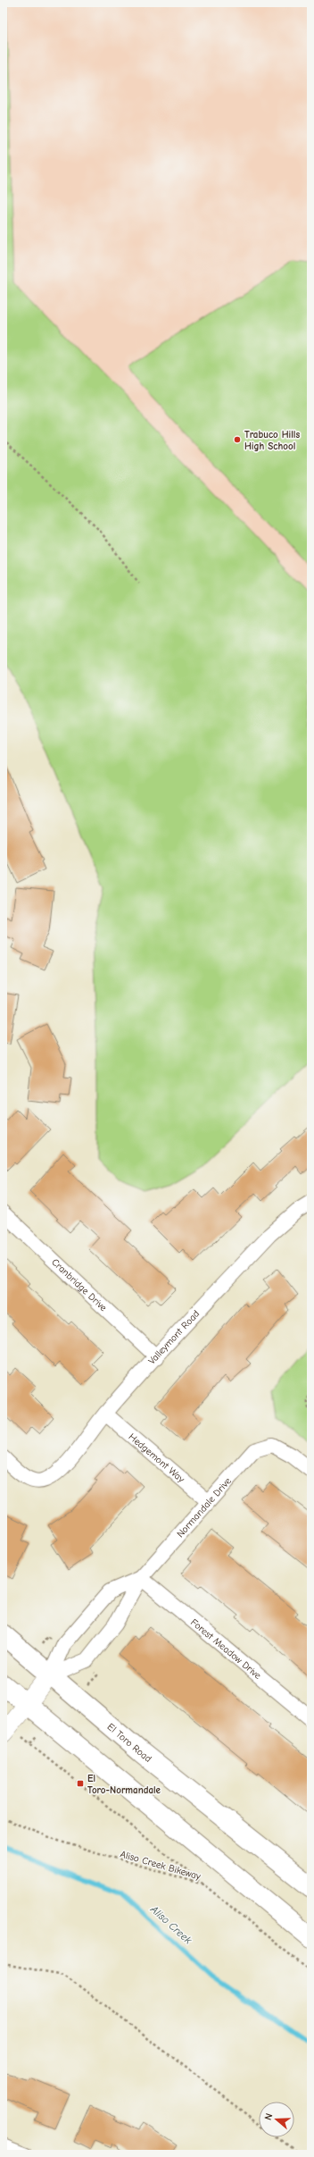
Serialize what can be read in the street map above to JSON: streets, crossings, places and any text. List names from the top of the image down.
{
  "streets": {
    "main road": ["El Toro Road"],
    "street": [
      "Cranbridge Drive",
      "Valleymont Road",
      "Hedgemont Way",
      "Normandale Drive",
      "Forest Meadow Drive"
    ],
    "path": ["Aliso Creek Bikeway"]
  },
  "crossings": [
    ["Cranbridge Drive", "Valleymont Road"],
    ["Valleymont Road", "Hedgemont Way"],
    ["Hedgemont Way", "Normandale Drive"],
    ["Normandale Drive", "Forest Meadow Drive"],
    ["Normandale Drive", "El Toro Road"]
  ],
  "water": ["Aliso Creek"],
  "places": {
    "other": ["Trabuco Hills High School"],
    "transit": ["El Toro-Normandale"]
  },
  "north": "left"
}
